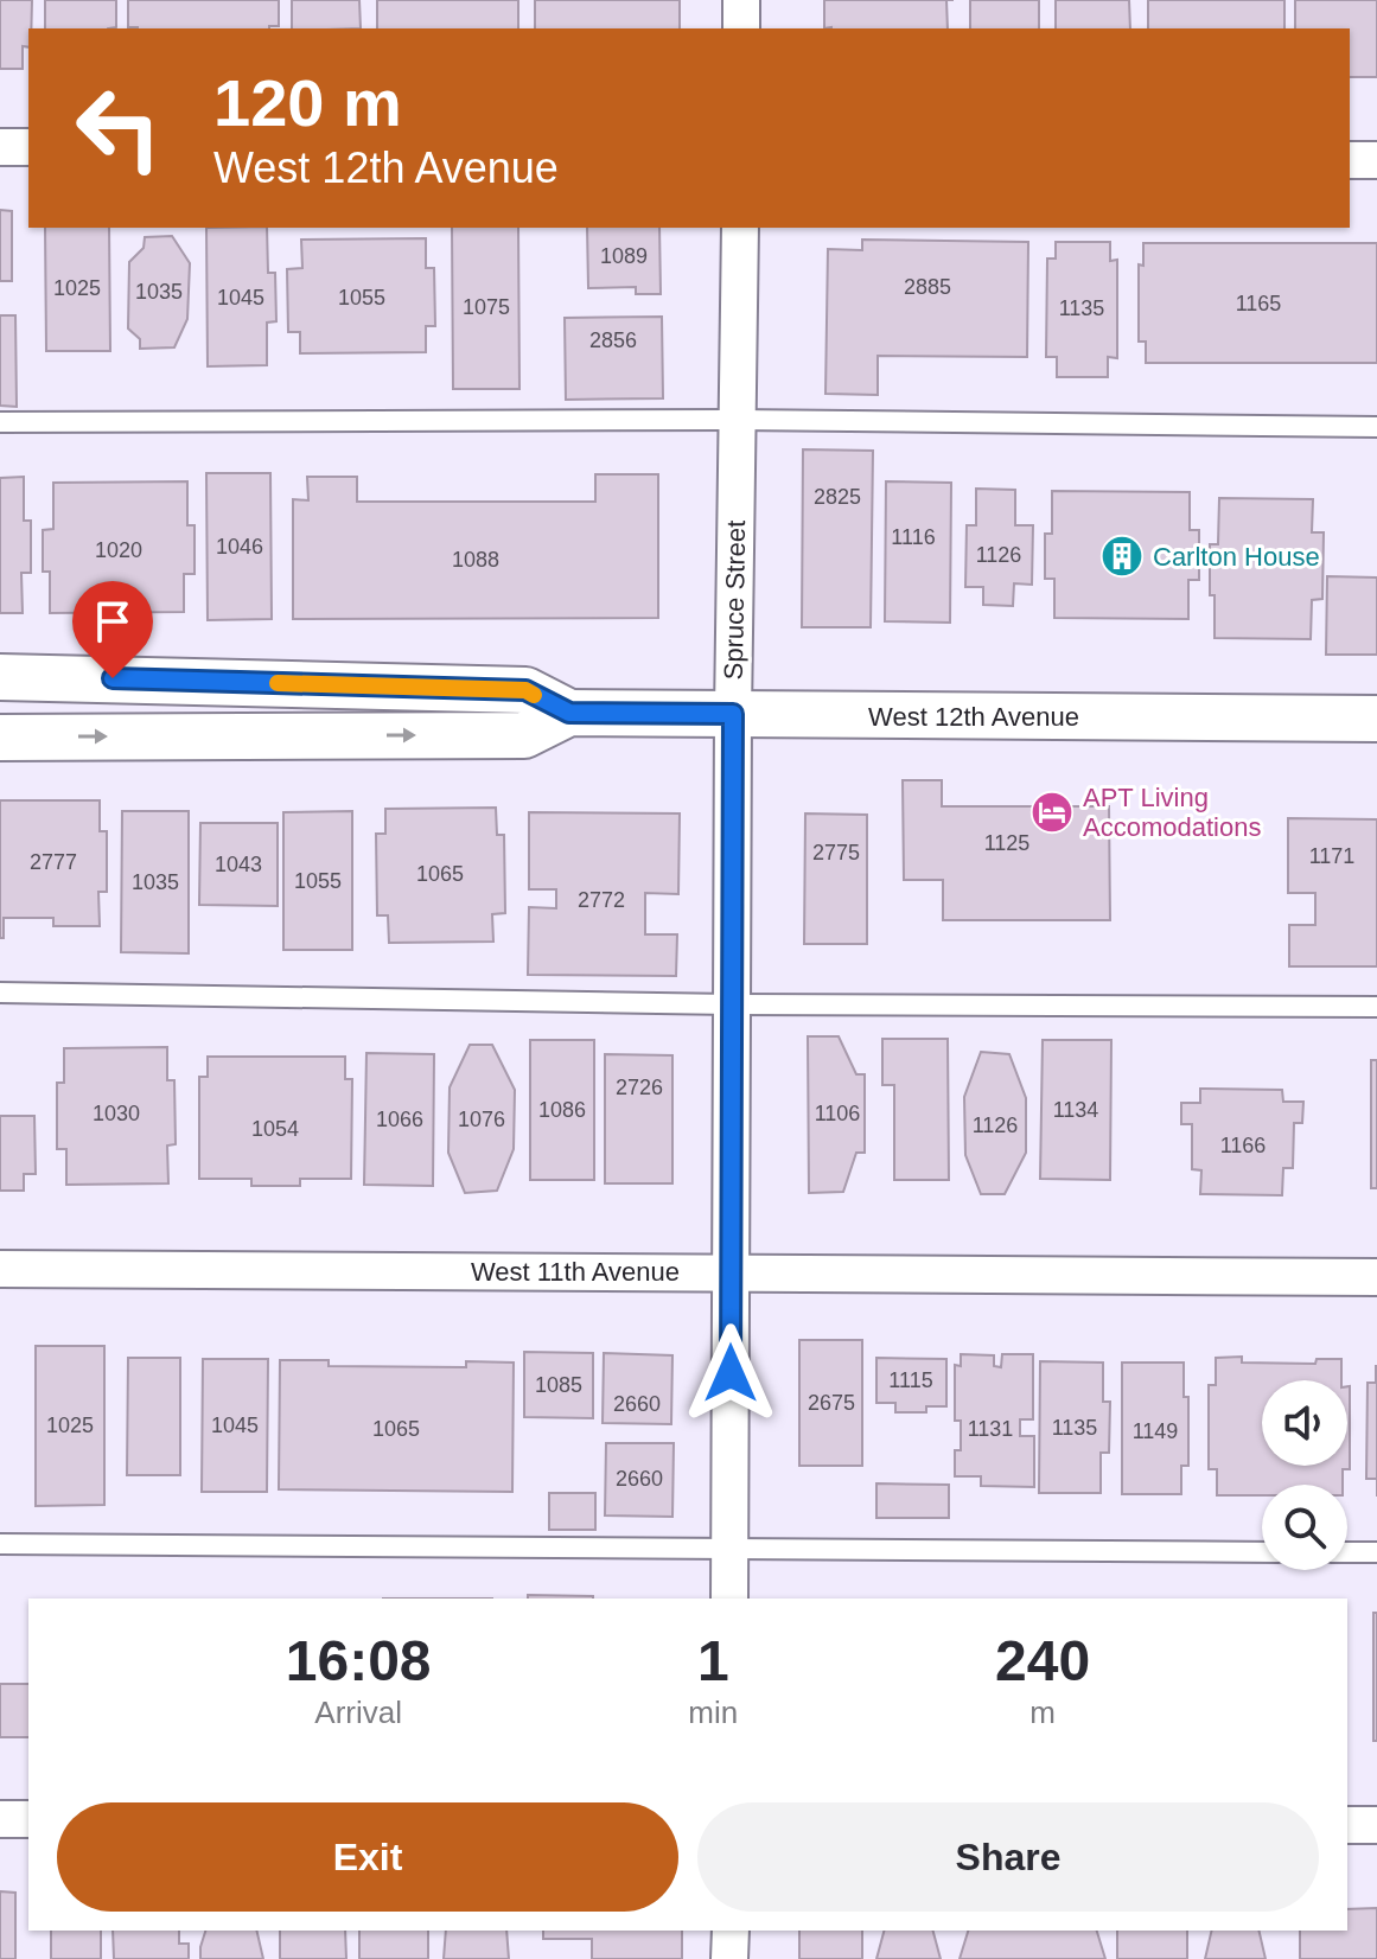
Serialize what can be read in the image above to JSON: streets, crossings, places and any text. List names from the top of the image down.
{
  "streets": {
    "street": ["Spruce Street", "West 12th Avenue", "West 11th Avenue"]
  },
  "crossings": [
    ["Spruce Street", "West 12th Avenue"],
    ["Spruce Street", "West 11th Avenue"]
  ],
  "places": {
    "building": ["Carlton House"],
    "hotel": ["APT Living Accomodations"]
  },
  "house_numbers": [
    "1089",
    "2885",
    "1025",
    "1035",
    "1045",
    "1055",
    "1165",
    "1075",
    "1135",
    "2856",
    "2825",
    "1116",
    "1046",
    "1020",
    "1126",
    "1088",
    "1125",
    "2775",
    "1171",
    "2777",
    "1043",
    "1065",
    "1055",
    "1035",
    "2772",
    "2726",
    "1086",
    "1134",
    "1030",
    "1106",
    "1066",
    "1076",
    "1126",
    "1054",
    "1166",
    "1115",
    "1085",
    "2675",
    "2660",
    "1025",
    "1045",
    "1135",
    "1065",
    "1131",
    "1149",
    "2660"
  ],
  "page": {
    "turn": ["120 m", "West 12th Avenue"],
    "eta": [
      "16:08",
      "Arrival",
      "1",
      "min",
      "240",
      "m"
    ],
    "buttons": ["Exit", "Share"]
  }
}
